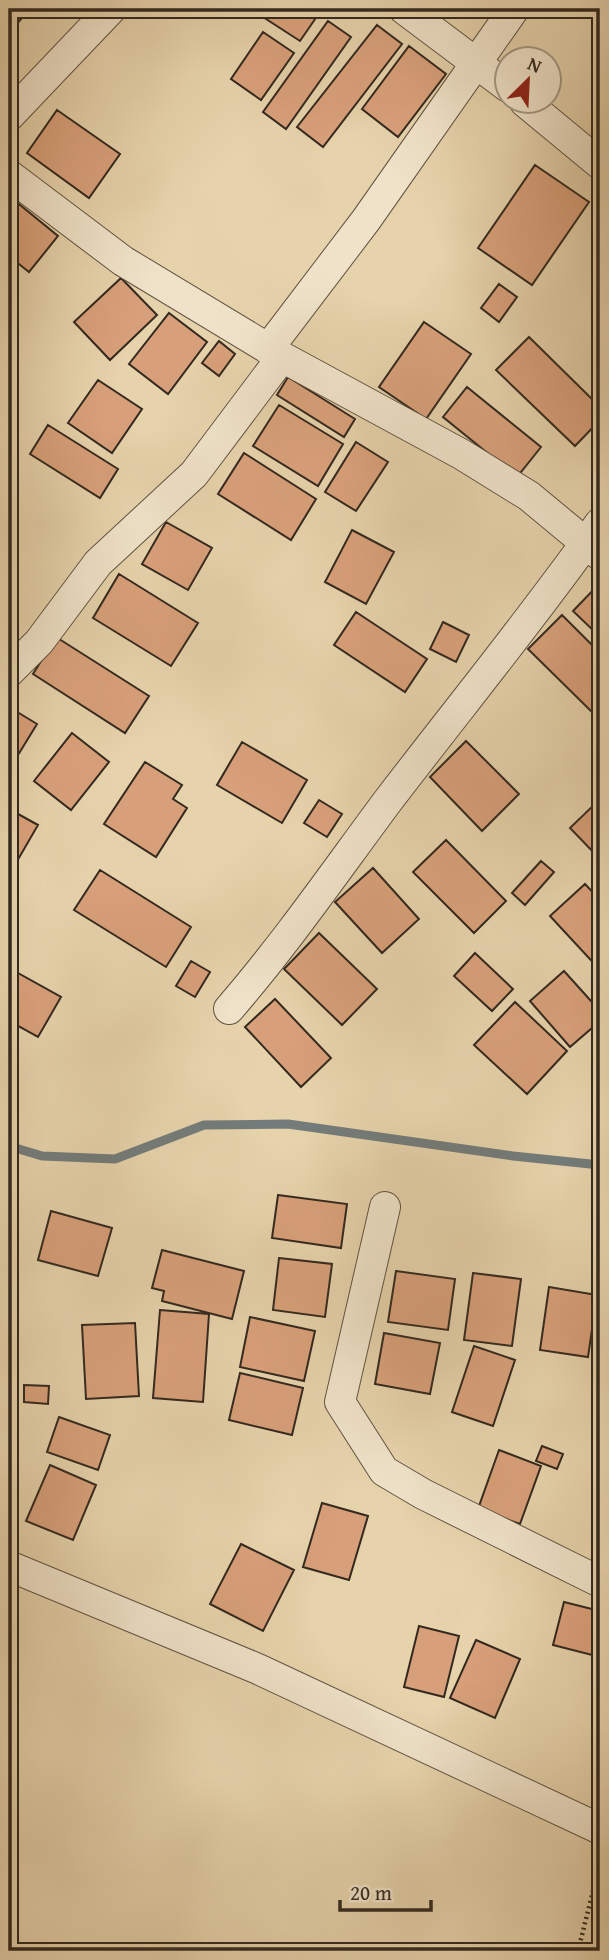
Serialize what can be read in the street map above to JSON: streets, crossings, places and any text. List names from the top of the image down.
{
  "scale_bar": "20 m",
  "north": "top right"
}
